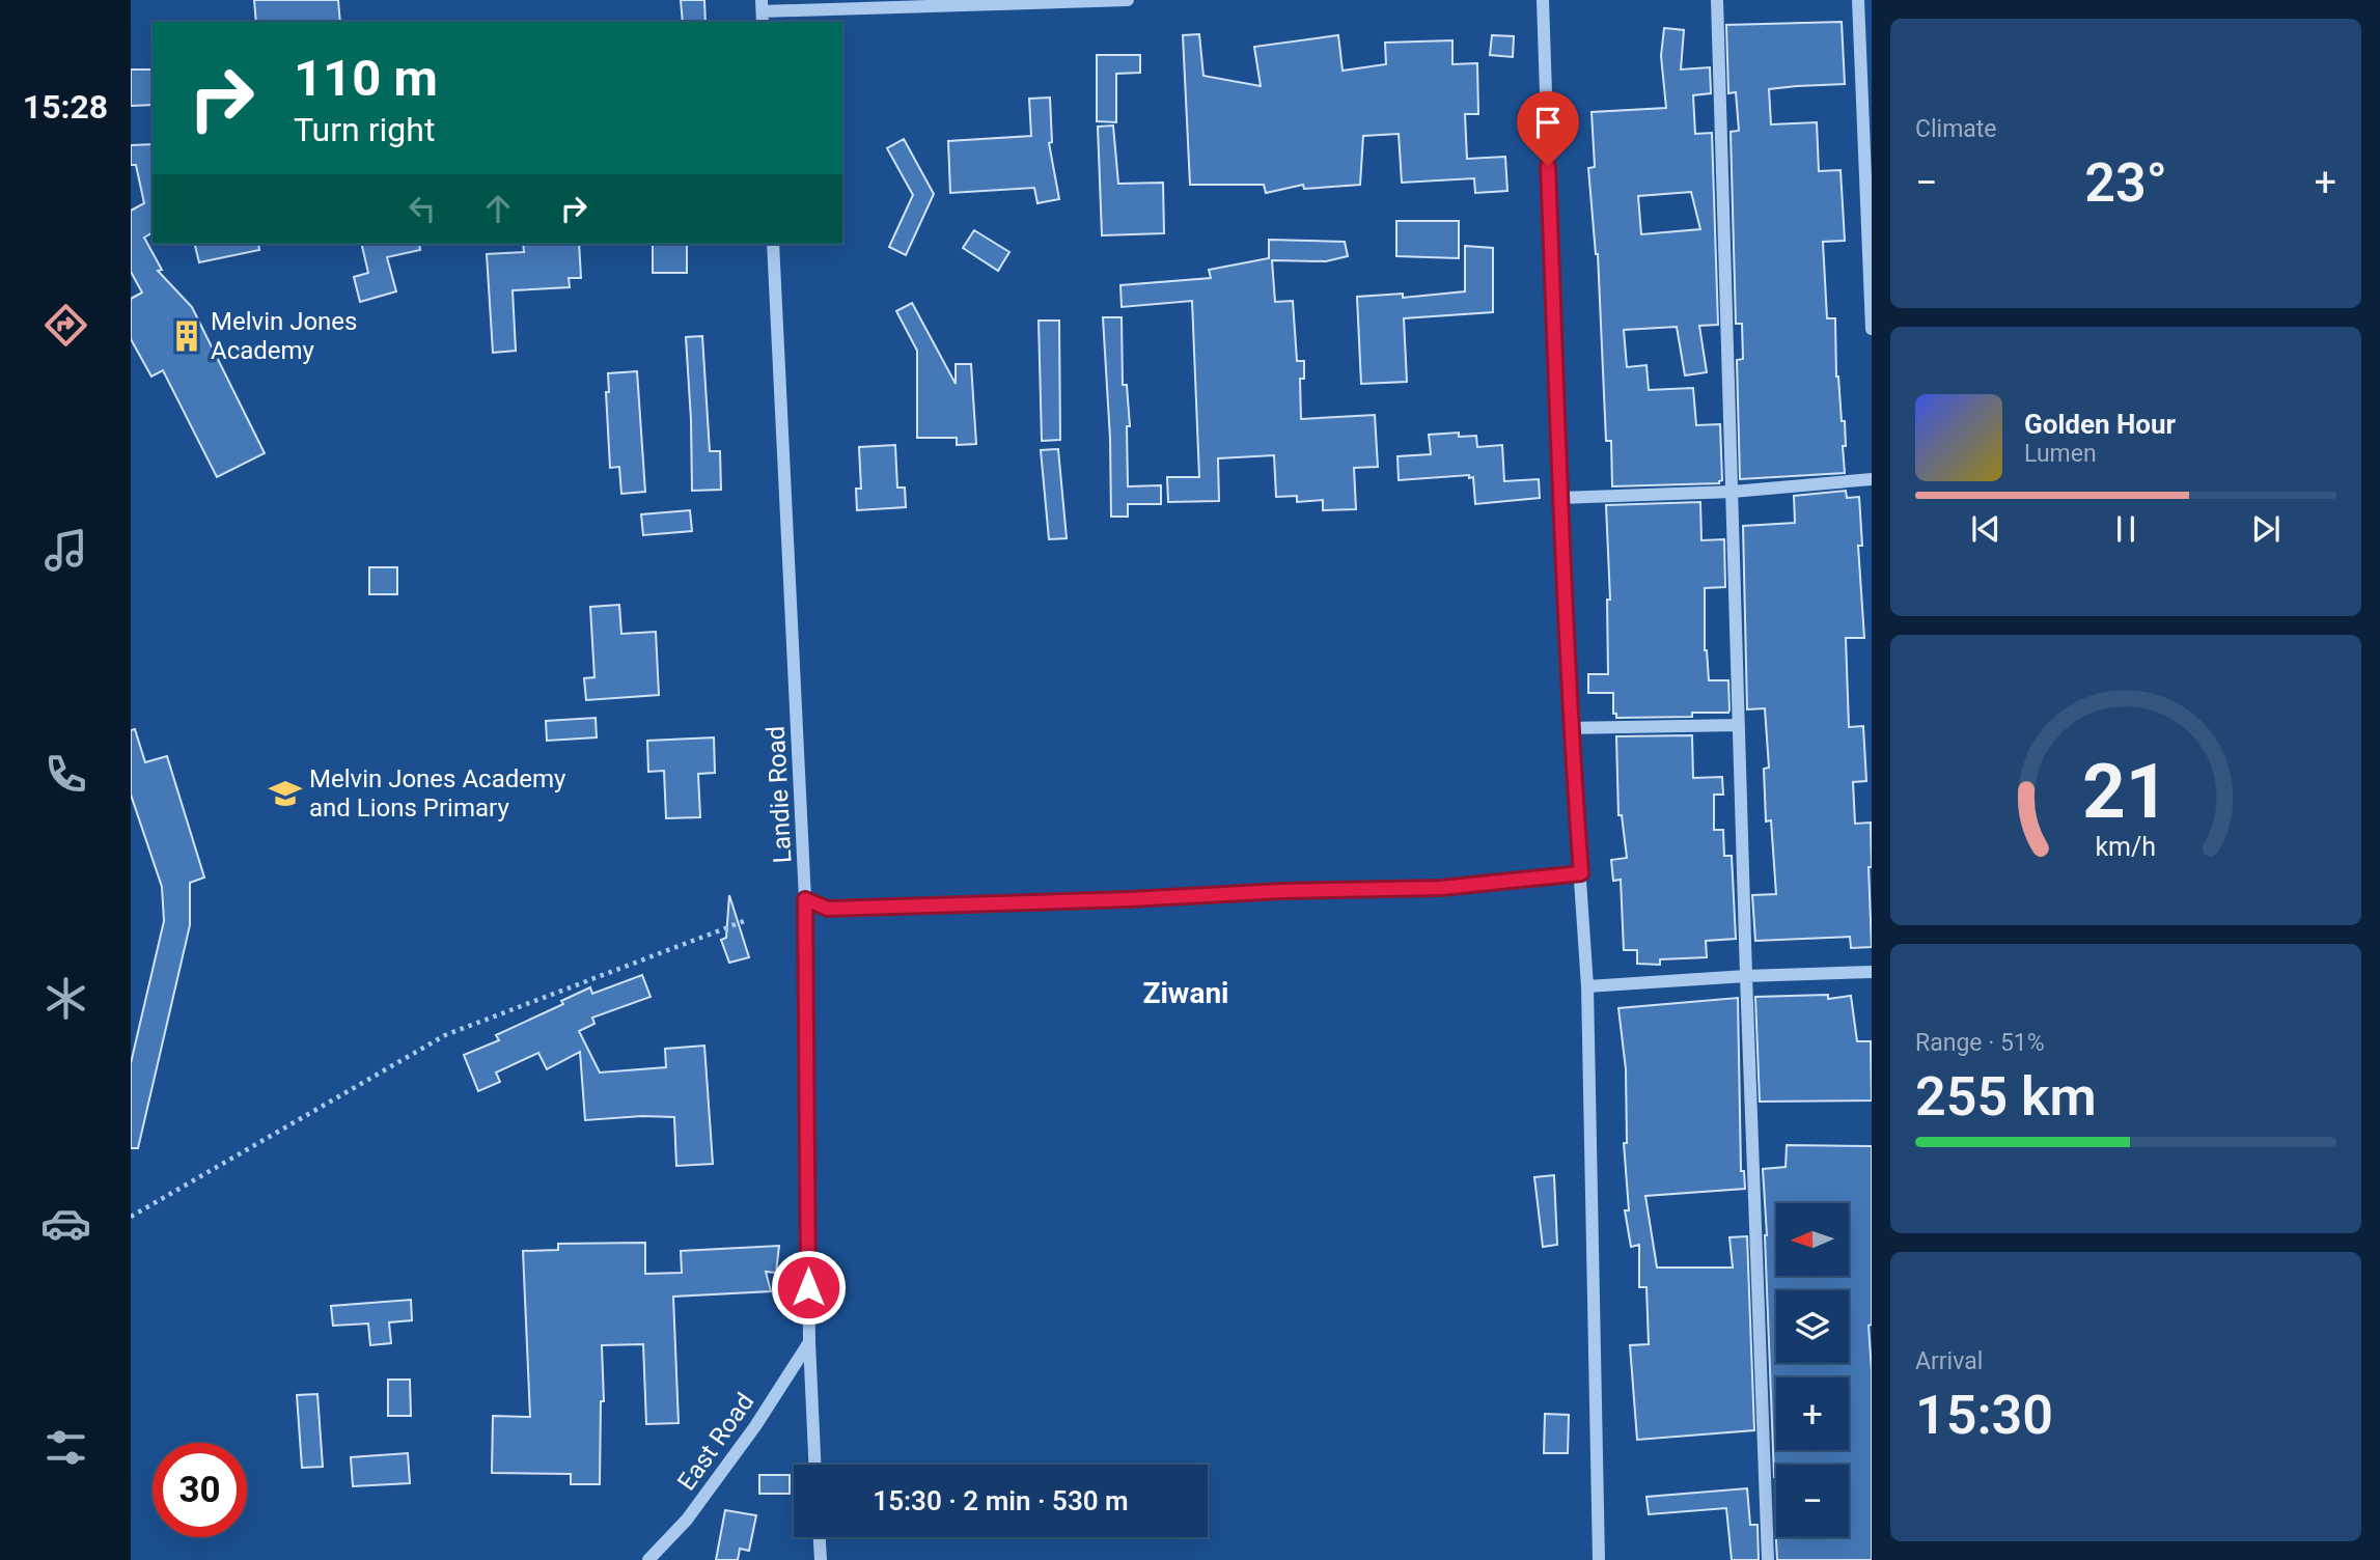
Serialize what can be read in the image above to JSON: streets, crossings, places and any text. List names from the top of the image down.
{
  "streets": {
    "street": ["Landie Road", "East Road"]
  },
  "crossings": [
    ["Landie Road", "East Road"]
  ],
  "districts": ["Ziwani"],
  "places": {
    "building": ["Melvin Jones Academy"],
    "school or university": ["Melvin Jones Academy and Lions Primary"]
  },
  "north": "left",
  "page": {
    "tabs": "15:28",
    "tile": [
      "Climate",
      ["Range · 51%", "255 km"],
      ["Arrival", "15:30"]
    ],
    "turn": ["110 m", "Turn right"],
    "heat": ["−", "23°", "+"],
    "song": ["Golden Hour", "Lumen"],
    "map_buttons": ["+", "−"],
    "limit": "30",
    "trip": "15:30 · 2 min · 530 m",
    "gauge": ["21", "km/h"]
  }
}
